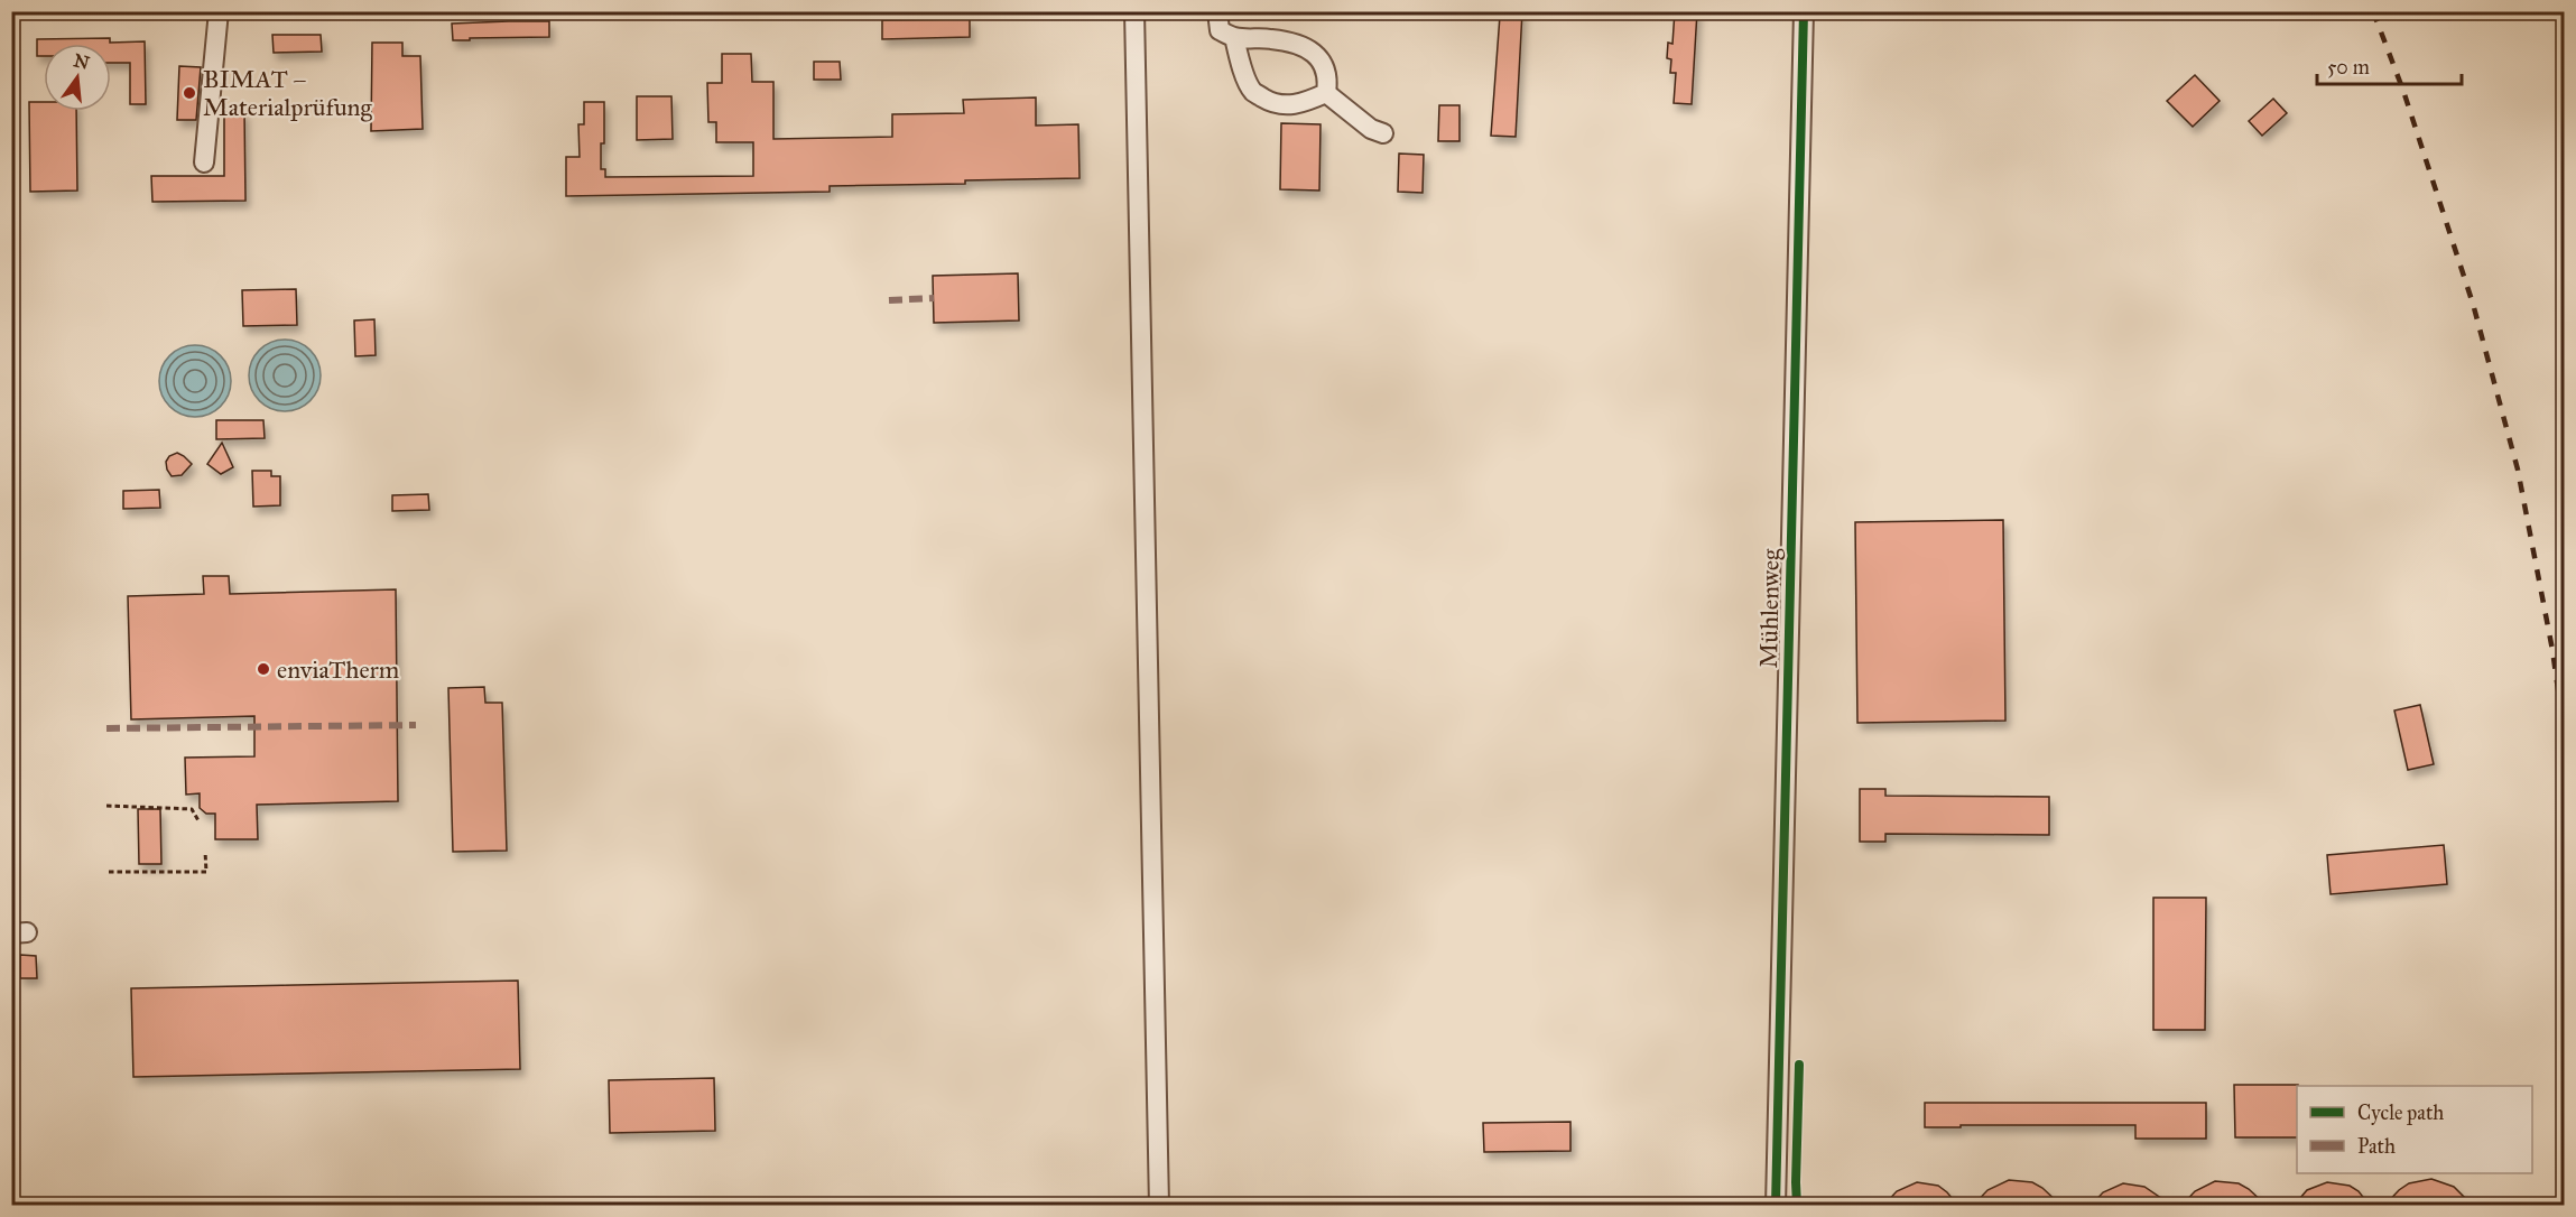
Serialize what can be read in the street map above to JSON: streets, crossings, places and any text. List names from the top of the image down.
{
  "streets": {
    "street": ["Mühlenweg"]
  },
  "places": ["BIMAT – Materialprüfung", "enviaTherm"],
  "legend": ["Cycle path", "Path"],
  "scale_bar": "50 m",
  "north": "top"
}
